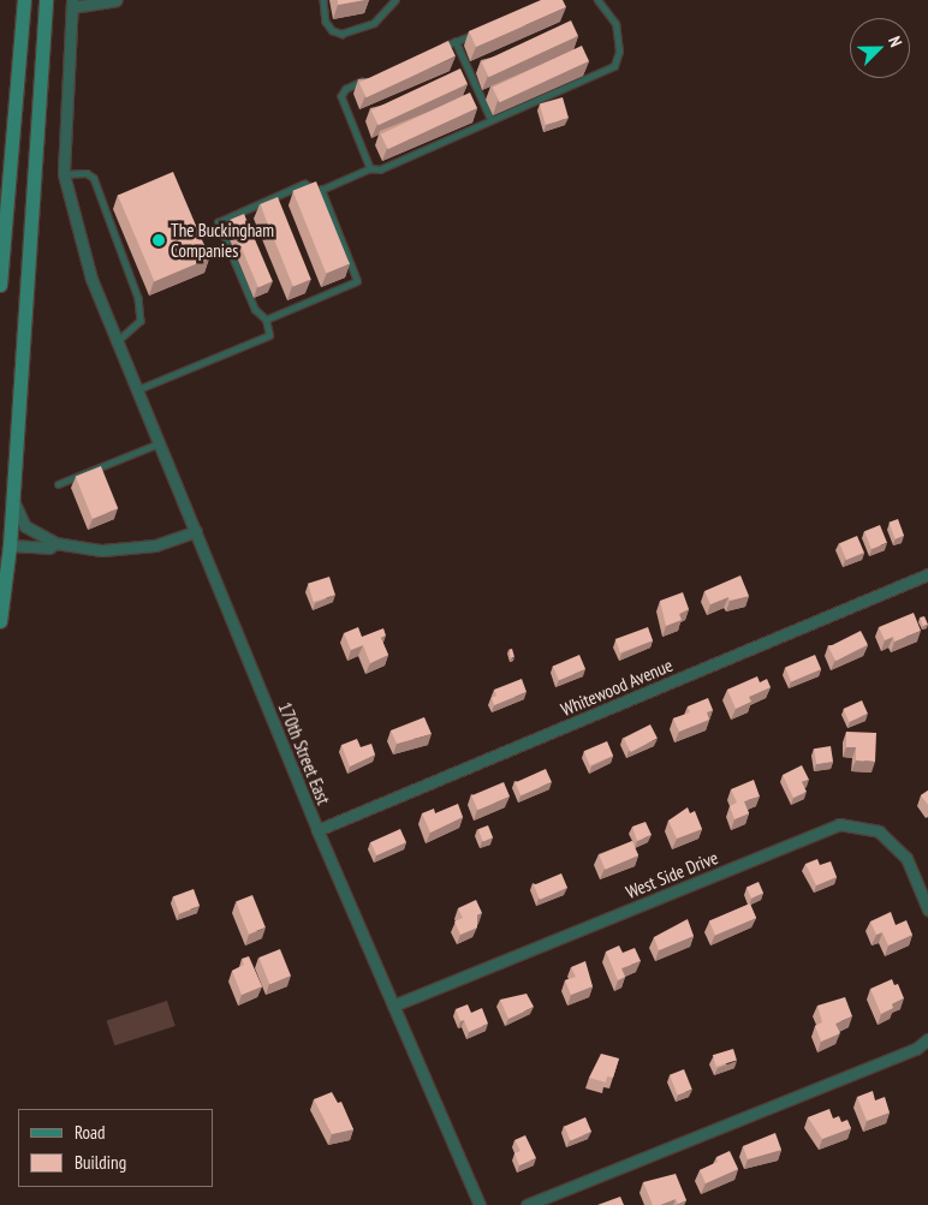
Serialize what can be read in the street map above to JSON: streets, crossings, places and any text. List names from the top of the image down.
{
  "streets": {
    "street": ["Whitewood Avenue", "170th Street East", "West Side Drive"]
  },
  "crossings": [
    ["Whitewood Avenue", "170th Street East"],
    ["170th Street East", "West Side Drive"]
  ],
  "places": ["The Buckingham Companies"],
  "legend": ["Road", "Building"],
  "north": "top right"
}
